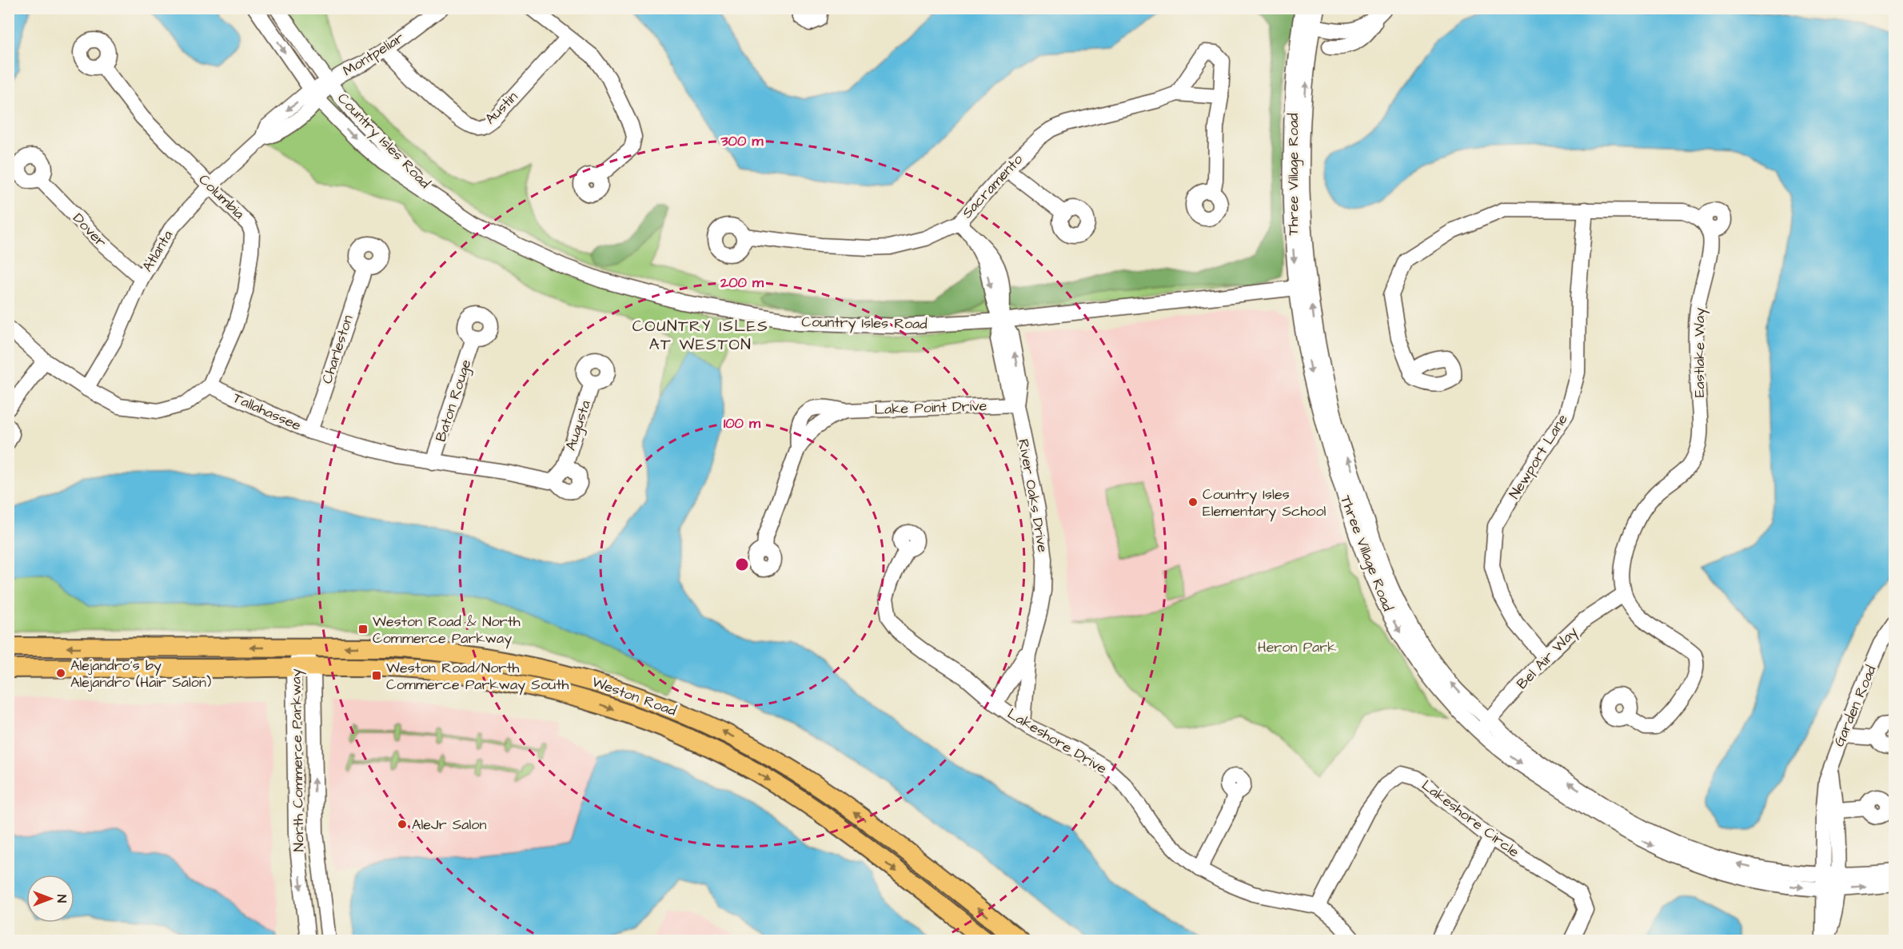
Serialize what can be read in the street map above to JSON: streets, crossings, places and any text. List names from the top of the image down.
{
  "streets": {
    "main road": ["Weston Road"],
    "street": [
      "Montpeliar",
      "Austin",
      "Country Isles Road",
      "Three Village Road",
      "Sacramento",
      "Columbia",
      "Dover",
      "Atlanta",
      "Charleston",
      "Eastlake Way",
      "Baton Rouge",
      "Lake Point Drive",
      "Tallahassee",
      "Augusta",
      "Newport Lane",
      "River Oaks Drive",
      "Bel Air Way",
      "Garden Road",
      "Lakeshore Drive",
      "North Commerce Parkway",
      "Lakeshore Circle"
    ]
  },
  "crossings": [
    ["Montpeliar", "Austin"],
    ["Montpeliar", "Country Isles Road"],
    ["Montpeliar", "Atlanta"],
    ["Country Isles Road", "Three Village Road"],
    ["Country Isles Road", "Atlanta"],
    ["Country Isles Road", "River Oaks Drive"],
    ["Three Village Road", "Bel Air Way"],
    ["Three Village Road", "Garden Road"],
    ["Sacramento", "River Oaks Drive"],
    ["Columbia", "Atlanta"],
    ["Columbia", "Tallahassee"],
    ["Dover", "Atlanta"],
    ["Charleston", "Tallahassee"],
    ["Eastlake Way", "Newport Lane"],
    ["Eastlake Way", "Bel Air Way"],
    ["Baton Rouge", "Tallahassee"],
    ["Lake Point Drive", "River Oaks Drive"],
    ["Tallahassee", "Augusta"],
    ["Newport Lane", "Bel Air Way"],
    ["River Oaks Drive", "Lakeshore Drive"],
    ["Weston Road", "North Commerce Parkway"],
    ["Lakeshore Drive", "Lakeshore Circle"]
  ],
  "districts": ["COUNTRY ISLES AT WESTON"],
  "parks": ["Heron Park"],
  "places": {
    "other": ["Country Isles Elementary School", "Alejandro’s by Alejandro (Hair Salon)", "AleJr Salon"],
    "transit": ["Weston Road & North Commerce Parkway", "Weston Road/North Commerce Parkway South"]
  },
  "north": "right",
  "rings": ["300 m", "200 m", "100 m"]
}
